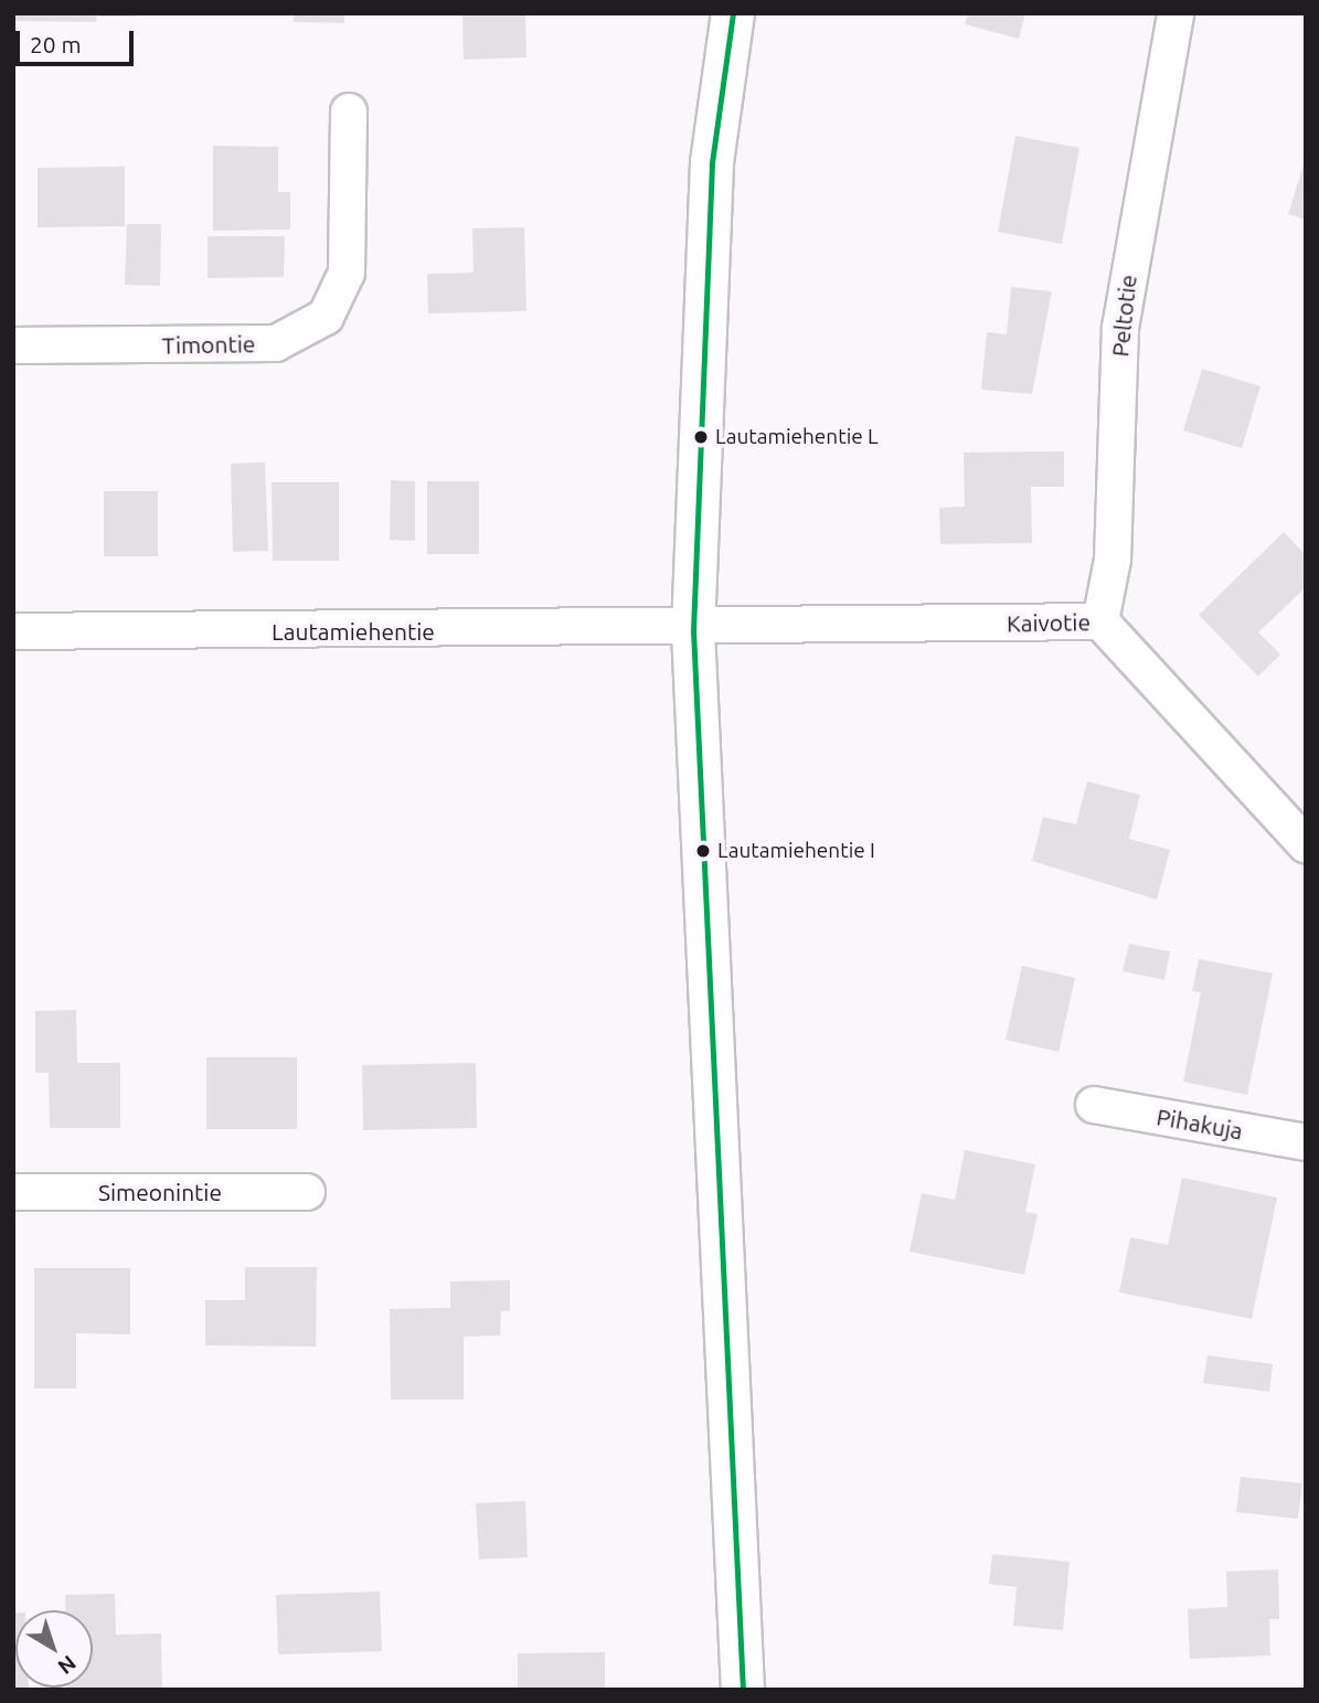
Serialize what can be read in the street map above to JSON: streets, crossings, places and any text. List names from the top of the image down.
{
  "streets": {
    "street": [
      "Peltotie",
      "Timontie",
      "Kaivotie",
      "Lautamiehentie",
      "Pihakuja",
      "Simeonintie"
    ]
  },
  "crossings": [
    ["Peltotie", "Kaivotie"],
    ["Kaivotie", "Lautamiehentie"]
  ],
  "places": ["Lautamiehentie L", "Lautamiehentie I"],
  "scale_bar": "20 m",
  "north": "bottom right"
}
